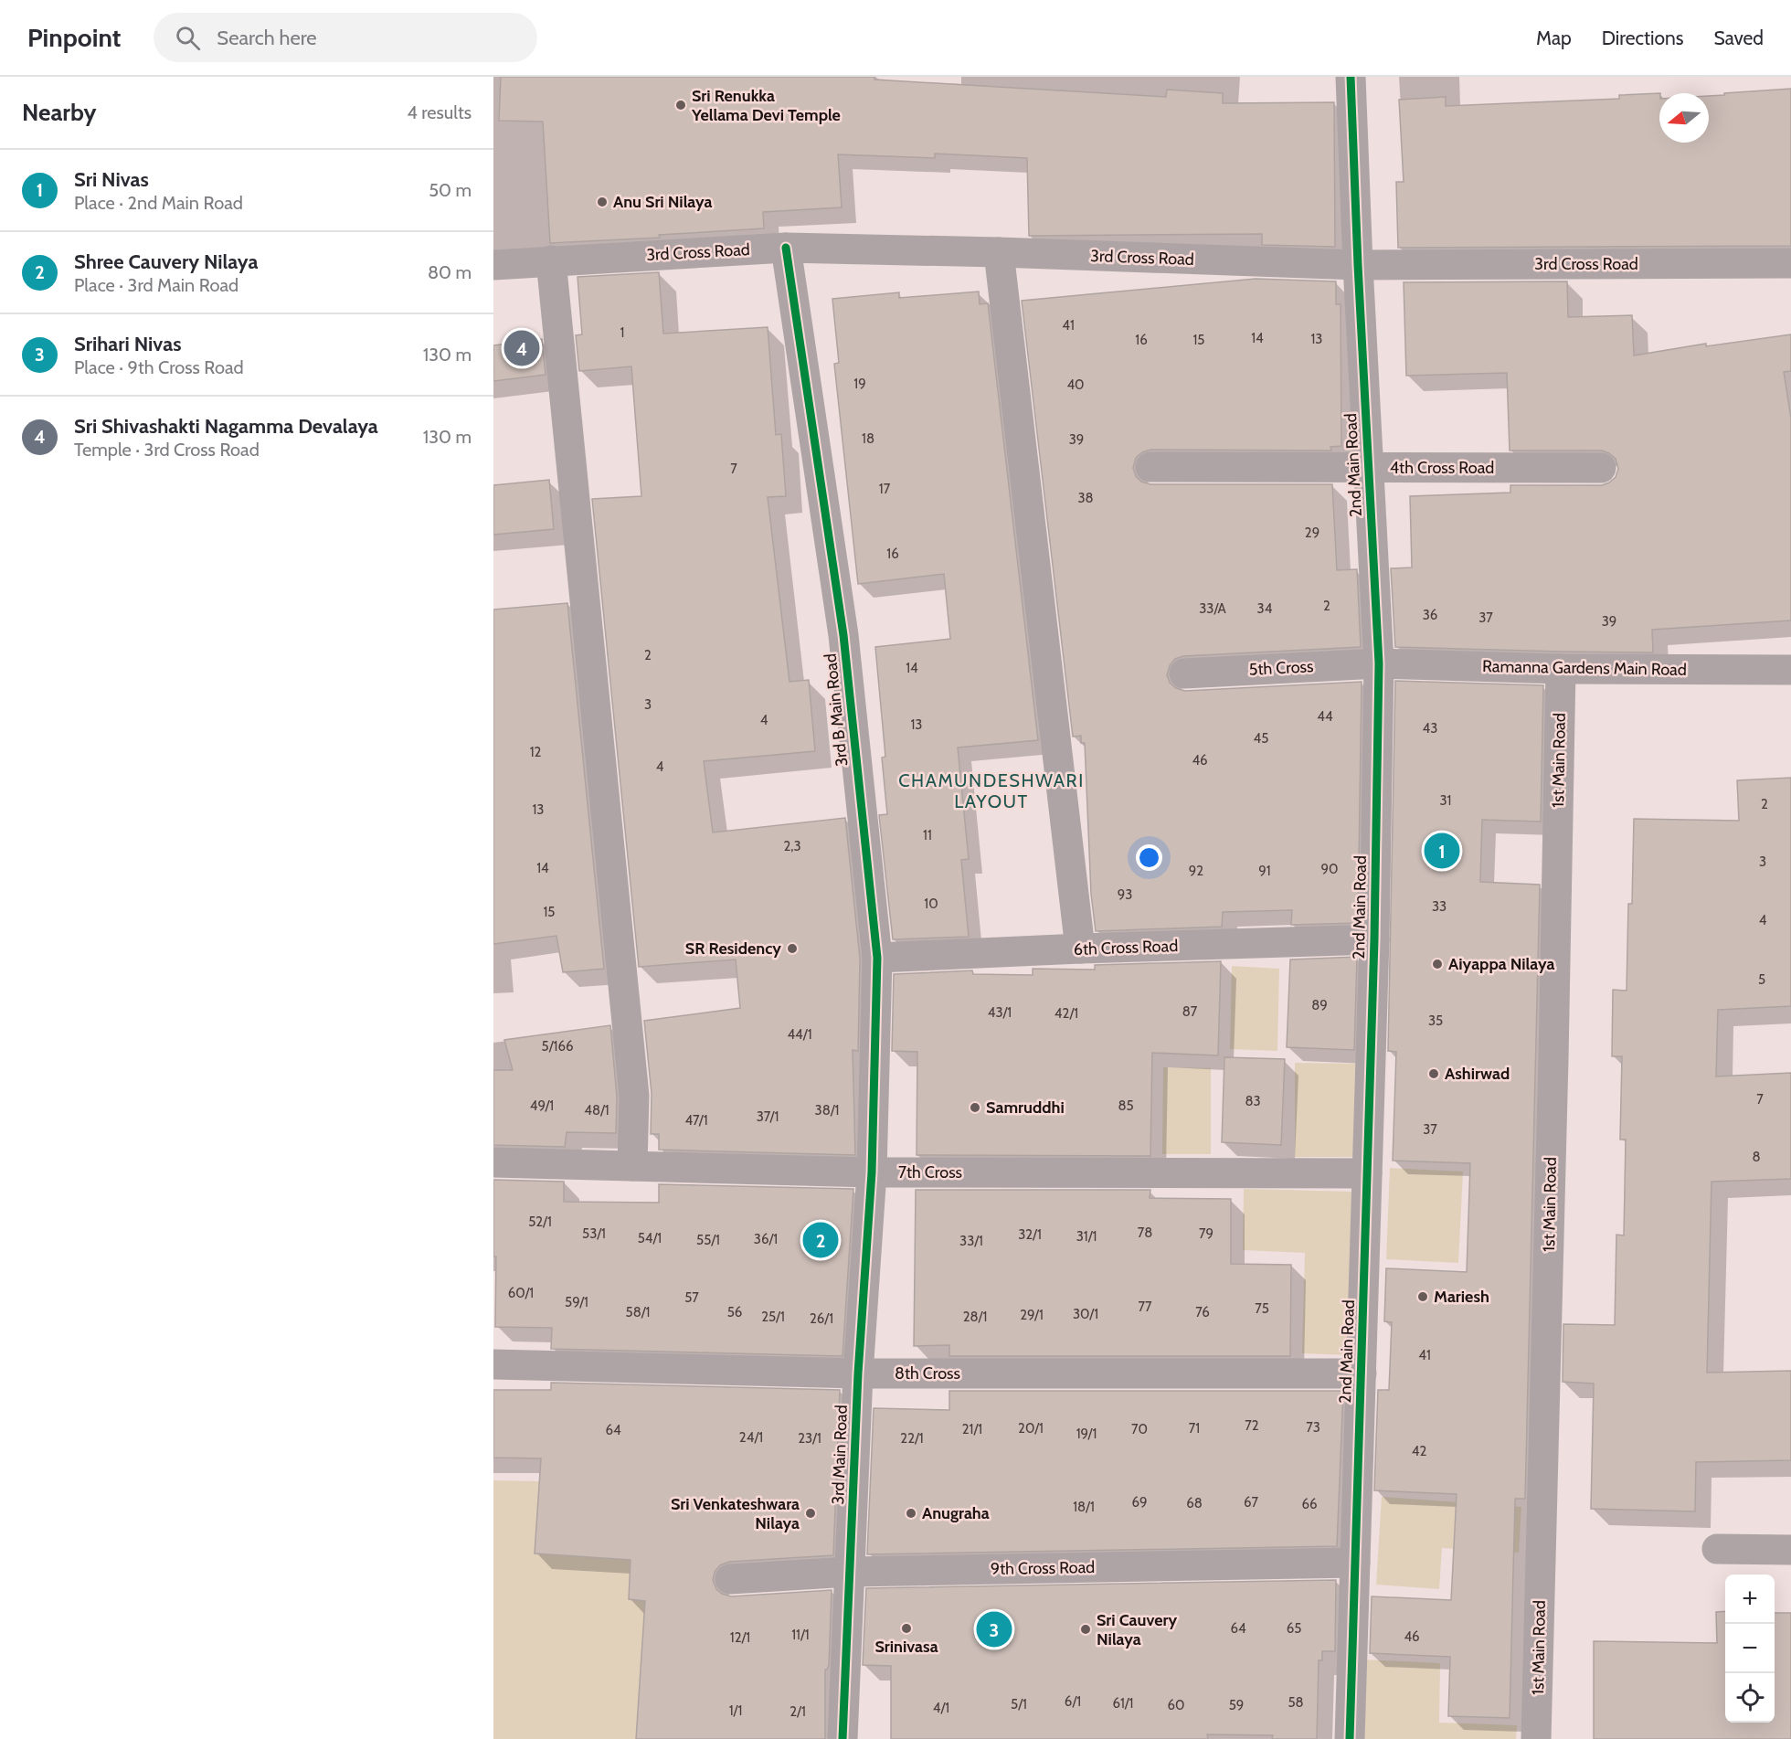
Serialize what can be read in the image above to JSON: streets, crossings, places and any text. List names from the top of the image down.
{
  "streets": {
    "street": [
      "3rd Cross Road",
      "2nd Main Road",
      "4th Cross Road",
      "5th Cross",
      "Ramanna Gardens Main Road",
      "3rd B Main Road",
      "1st Main Road",
      "6th Cross Road",
      "7th Cross",
      "8th Cross",
      "3rd Main Road",
      "9th Cross Road"
    ]
  },
  "crossings": [
    ["3rd Cross Road", "2nd Main Road"],
    ["3rd Cross Road", "3rd B Main Road"],
    ["2nd Main Road", "4th Cross Road"],
    ["2nd Main Road", "5th Cross"],
    ["2nd Main Road", "Ramanna Gardens Main Road"],
    ["2nd Main Road", "6th Cross Road"],
    ["2nd Main Road", "7th Cross"],
    ["2nd Main Road", "8th Cross"],
    ["2nd Main Road", "9th Cross Road"],
    ["5th Cross", "Ramanna Gardens Main Road"],
    ["Ramanna Gardens Main Road", "1st Main Road"],
    ["3rd B Main Road", "6th Cross Road"],
    ["3rd B Main Road", "7th Cross"],
    ["3rd B Main Road", "3rd Main Road"],
    ["7th Cross", "3rd Main Road"],
    ["8th Cross", "3rd Main Road"],
    ["3rd Main Road", "9th Cross Road"]
  ],
  "districts": ["CHAMUNDESHWARI LAYOUT"],
  "places": [
    "Sri Renukka Yellama Devi Temple",
    "Anu Sri Nilaya",
    "SR Residency",
    "Aiyappa Nilaya",
    "Ashirwad",
    "Samruddhi",
    "Mariesh",
    "Sri Venkateshwara Nilaya",
    "Anugraha",
    "Srinivasa",
    "Sri Cauvery Nilaya"
  ],
  "house_numbers": [
    "41",
    "1",
    "14",
    "13",
    "16",
    "15",
    "19",
    "40",
    "18",
    "39",
    "7",
    "17",
    "38",
    "29",
    "16",
    "2",
    "33/A",
    "34",
    "36",
    "37",
    "39",
    "2",
    "14",
    "3",
    "44",
    "4",
    "13",
    "43",
    "45",
    "12",
    "46",
    "4",
    "31",
    "2",
    "13",
    "11",
    "2,3",
    "3",
    "14",
    "90",
    "92",
    "91",
    "93",
    "10",
    "33",
    "15",
    "4",
    "5",
    "89",
    "87",
    "43/1",
    "42/1",
    "35",
    "44/1",
    "5/166",
    "7",
    "83",
    "49/1",
    "85",
    "48/1",
    "38/1",
    "37/1",
    "47/1",
    "37",
    "8",
    "52/1",
    "78",
    "53/1",
    "79",
    "32/1",
    "31/1",
    "54/1",
    "36/1",
    "55/1",
    "33/1",
    "60/1",
    "57",
    "59/1",
    "77",
    "75",
    "58/1",
    "56",
    "76",
    "30/1",
    "29/1",
    "25/1",
    "28/1",
    "26/1",
    "41",
    "72",
    "73",
    "20/1",
    "71",
    "21/1",
    "70",
    "64",
    "19/1",
    "24/1",
    "23/1",
    "22/1",
    "42",
    "69",
    "67",
    "68",
    "66",
    "18/1",
    "64",
    "65",
    "11/1",
    "46",
    "12/1",
    "6/1",
    "58",
    "61/1",
    "5/1",
    "60",
    "59",
    "4/1",
    "1/1",
    "2/1"
  ],
  "north": "left",
  "page": {
    "header": "Pinpoint",
    "search": "Search here",
    "nav": ["Map", "Directions", "Saved"],
    "heading": ["Nearby", "4 results"],
    "list": [
      {
        "mark": "1",
        "name": "Sri Nivas",
        "note": "Place · 2nd Main Road",
        "value": "50 m"
      },
      {
        "mark": "2",
        "name": "Shree Cauvery Nilaya",
        "note": "Place · 3rd Main Road",
        "value": "80 m"
      },
      {
        "mark": "3",
        "name": "Srihari Nivas",
        "note": "Place · 9th Cross Road",
        "value": "130 m"
      },
      {
        "mark": "4",
        "name": "Sri Shivashakti Nagamma Devalaya",
        "note": "Temple · 3rd Cross Road",
        "value": "130 m"
      }
    ],
    "pins": [
      "4",
      "1",
      "2",
      "3"
    ],
    "map_buttons": ["+", "−"]
  }
}
